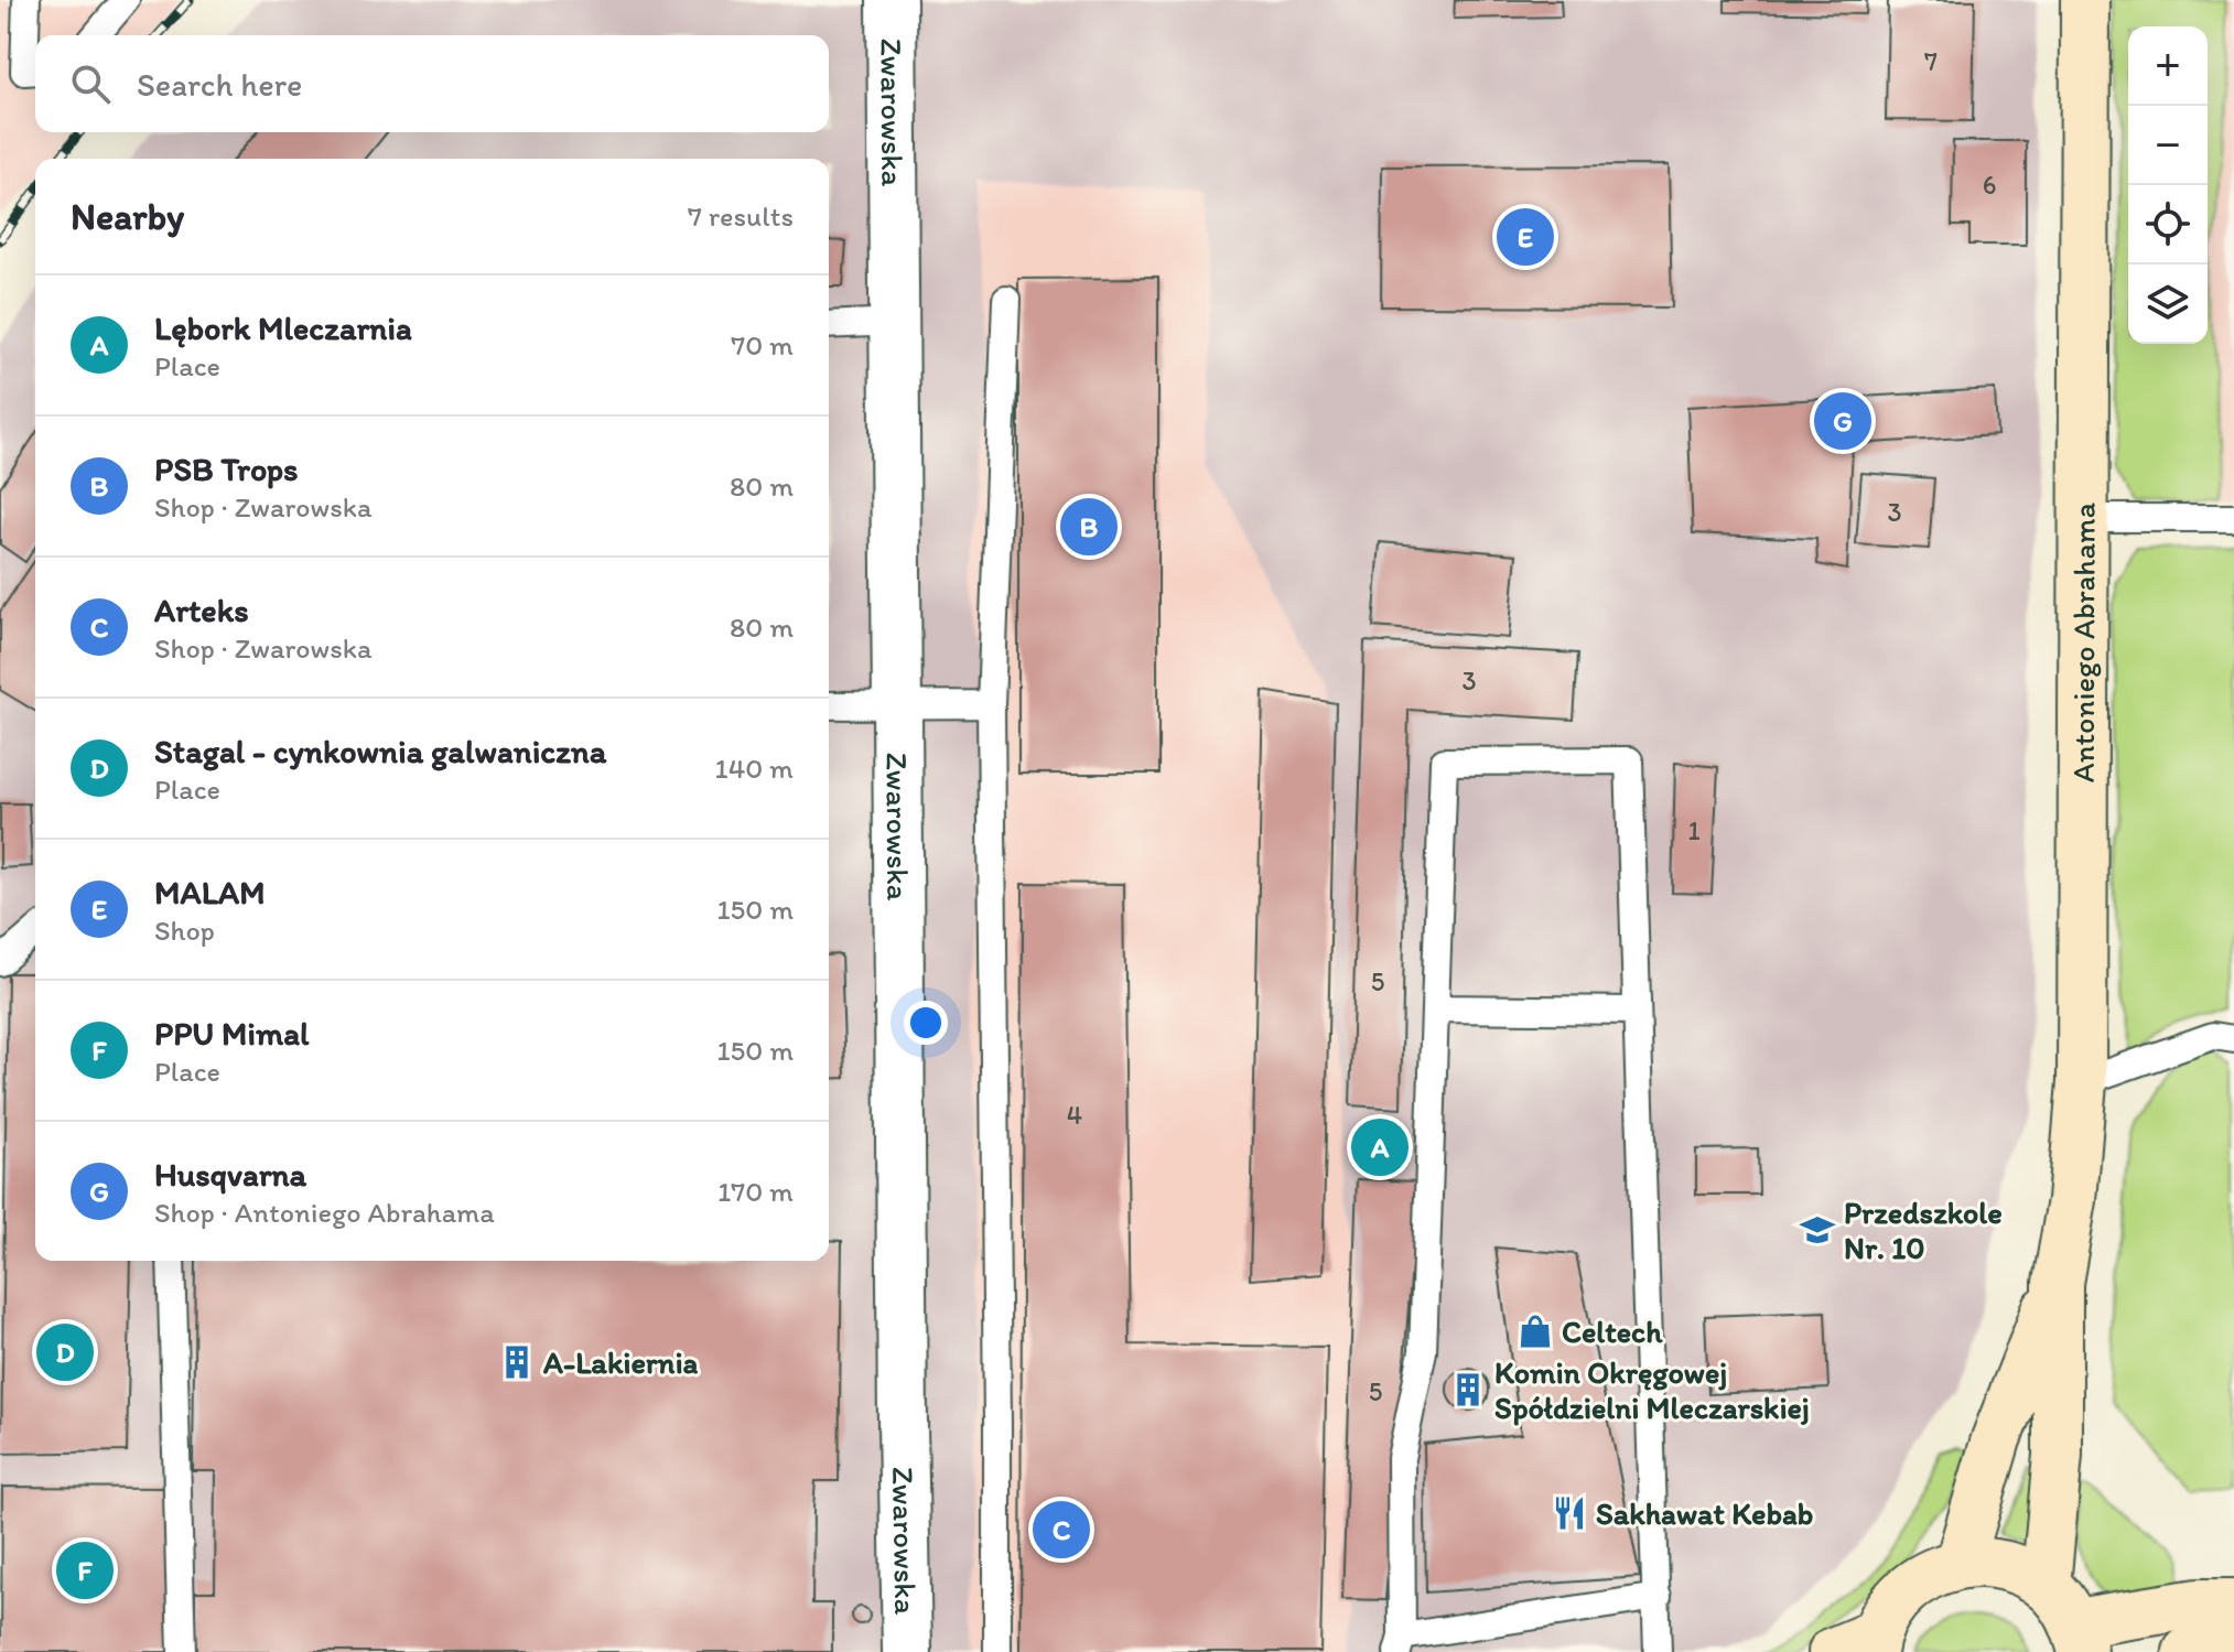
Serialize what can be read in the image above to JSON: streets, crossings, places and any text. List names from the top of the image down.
{
  "streets": {
    "main road": ["Antoniego Abrahama"],
    "street": ["Zwarowska"]
  },
  "places": {
    "school or university": ["Przedszkole Nr. 10"],
    "shop": ["Celtech"],
    "building": ["A-Lakiernia", "Komin Okręgowej Spółdzielni Mleczarskiej"],
    "restaurant": ["Sakhawat Kebab"]
  },
  "house_numbers": [
    "7",
    "6",
    "3",
    "3",
    "1",
    "5",
    "4",
    "5"
  ],
  "page": {
    "map_buttons": ["+", "−"],
    "search": "Search here",
    "heading": ["Nearby", "7 results"],
    "pins": [
      "E",
      "G",
      "B",
      "A",
      "D",
      "C",
      "F"
    ],
    "list": [
      {
        "mark": "A",
        "name": "Lębork Mleczarnia",
        "note": "Place",
        "value": "70 m"
      },
      {
        "mark": "B",
        "name": "PSB Trops",
        "note": "Shop · Zwarowska",
        "value": "80 m"
      },
      {
        "mark": "C",
        "name": "Arteks",
        "note": "Shop · Zwarowska",
        "value": "80 m"
      },
      {
        "mark": "D",
        "name": "Stagal - cynkownia galwaniczna",
        "note": "Place",
        "value": "140 m"
      },
      {
        "mark": "E",
        "name": "MALAM",
        "note": "Shop",
        "value": "150 m"
      },
      {
        "mark": "F",
        "name": "PPU Mimal",
        "note": "Place",
        "value": "150 m"
      },
      {
        "mark": "G",
        "name": "Husqvarna",
        "note": "Shop · Antoniego Abrahama",
        "value": "170 m"
      }
    ]
  }
}
